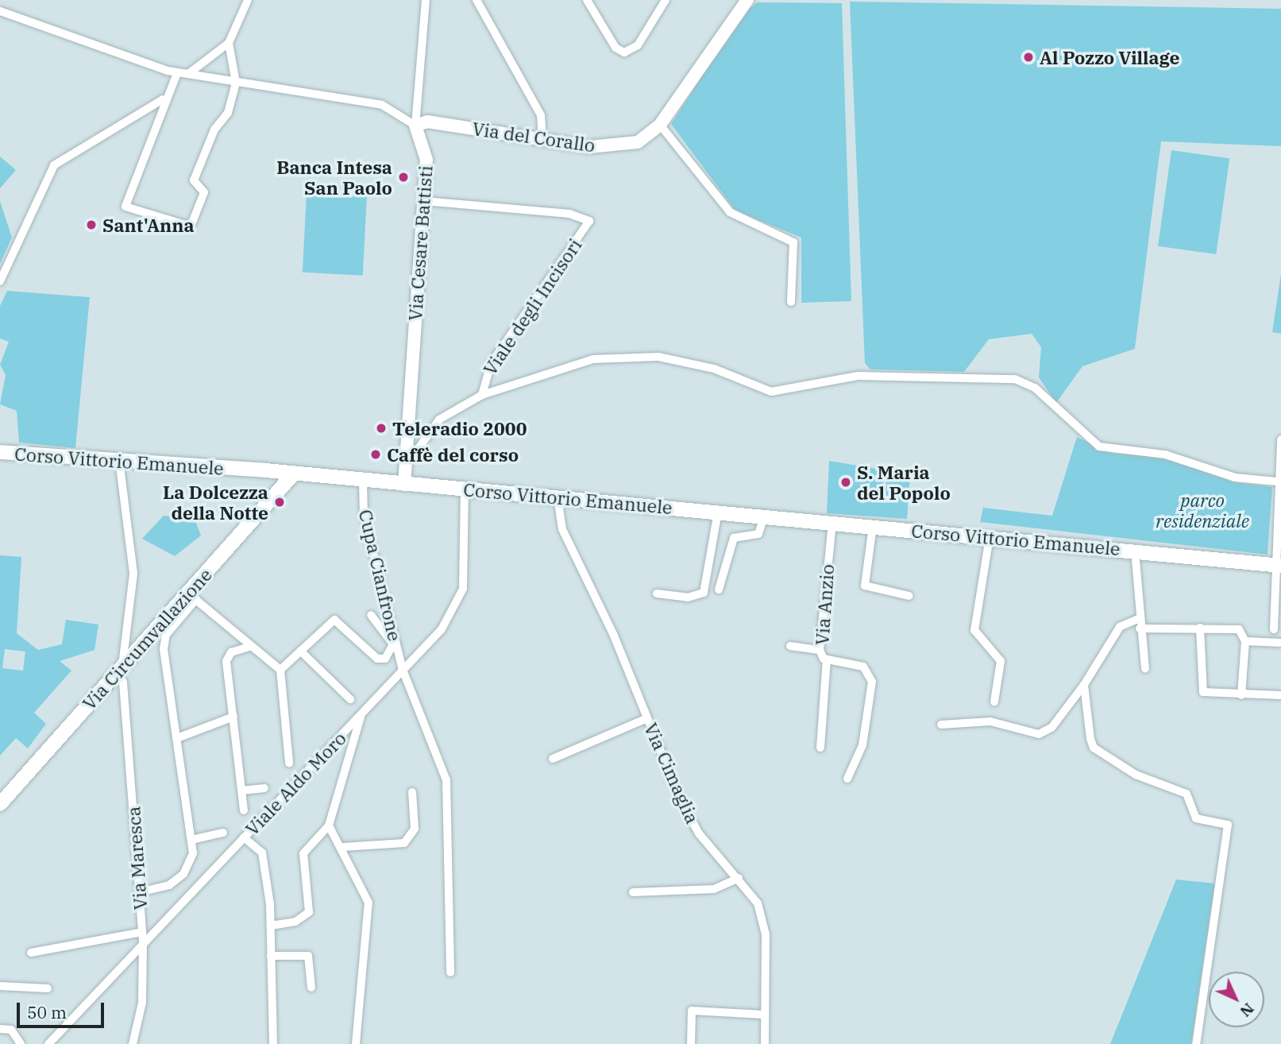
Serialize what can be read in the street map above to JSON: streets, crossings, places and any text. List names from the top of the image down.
{
  "streets": {
    "main road": ["Corso Vittorio Emanuele", "Via Circumvallazione"],
    "street": [
      "Via del Corallo",
      "Via Cesare Battisti",
      "Viale degli Incisori",
      "Cupa Cianfrone",
      "Via Anzio",
      "Via Cimaglia",
      "Viale Aldo Moro",
      "Via Maresca"
    ]
  },
  "crossings": [
    ["Via del Corallo", "Via Cesare Battisti"],
    ["Via Cesare Battisti", "Viale degli Incisori"],
    ["Via Cesare Battisti", "Corso Vittorio Emanuele"],
    ["Corso Vittorio Emanuele", "Cupa Cianfrone"],
    ["Corso Vittorio Emanuele", "Via Anzio"],
    ["Corso Vittorio Emanuele", "Via Circumvallazione"],
    ["Corso Vittorio Emanuele", "Via Cimaglia"],
    ["Corso Vittorio Emanuele", "Viale Aldo Moro"],
    ["Corso Vittorio Emanuele", "Via Maresca"],
    ["Cupa Cianfrone", "Viale Aldo Moro"],
    ["Via Circumvallazione", "Via Maresca"],
    ["Viale Aldo Moro", "Via Maresca"]
  ],
  "parks": ["parco residenziale"],
  "places": [
    "Al Pozzo Village",
    "Banca Intesa San Paolo",
    "Sant'Anna",
    "Teleradio 2000",
    "Caffè del corso",
    "S. Maria del Popolo",
    "La Dolcezza della Notte"
  ],
  "scale_bar": "50 m",
  "north": "bottom right"
}
